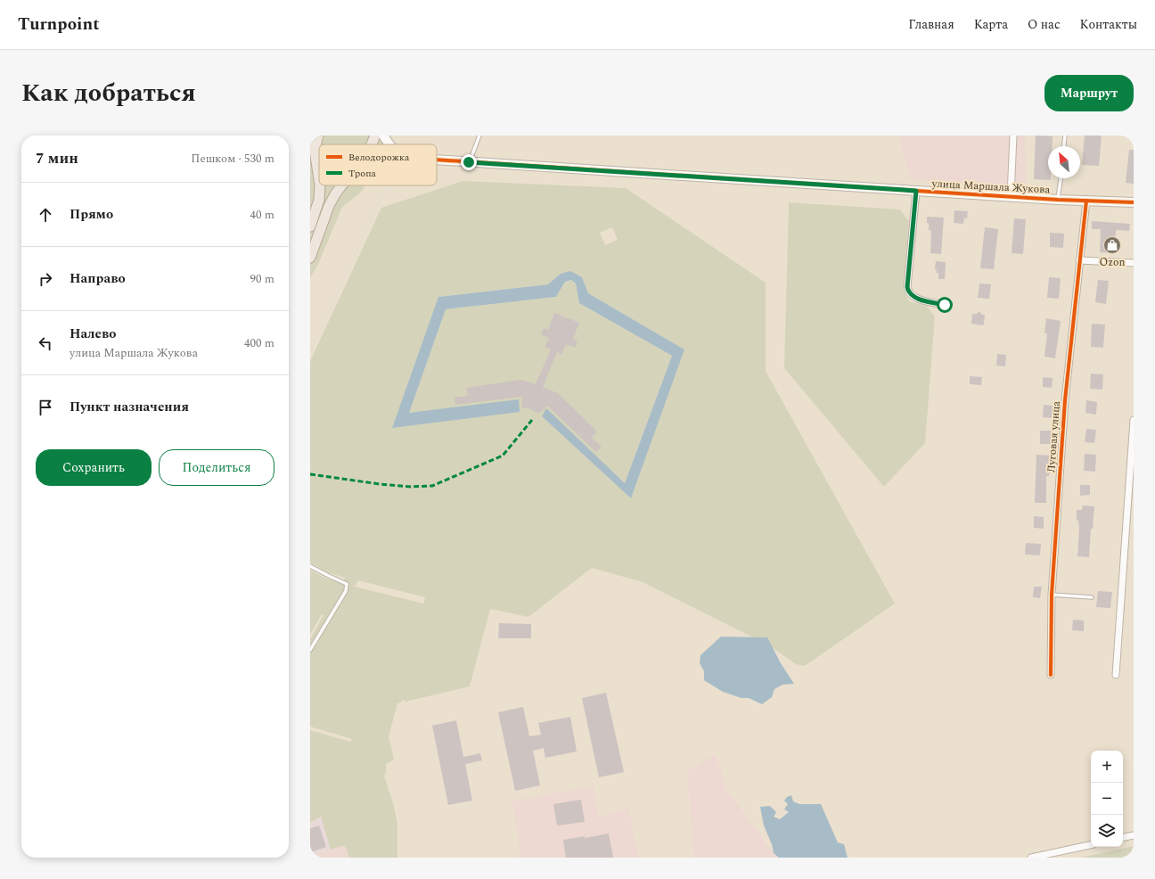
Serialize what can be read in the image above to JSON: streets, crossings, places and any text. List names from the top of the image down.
{
  "streets": {
    "street": ["улица Маршала Жукова", "Луговая улица"]
  },
  "crossings": [
    ["улица Маршала Жукова", "Луговая улица"]
  ],
  "places": {
    "shop": ["Ozon"]
  },
  "legend": ["Велодорожка", "Тропа"],
  "north": "top left",
  "page": {
    "header": "Turnpoint",
    "nav": [
      "Главная",
      "Карта",
      "О нас",
      "Контакты"
    ],
    "title": "Как добраться",
    "buttons": [
      "Маршрут",
      ["Сохранить", "Поделиться"]
    ],
    "heading": ["7 мин", "Пешком · 530 m"],
    "list": [
      ["Прямо", "40 m"],
      ["Направо", "90 m"],
      ["Налево", "улица Маршала Жукова", "400 m"],
      "Пункт назначения"
    ],
    "map_buttons": ["+", "−"]
  }
}
